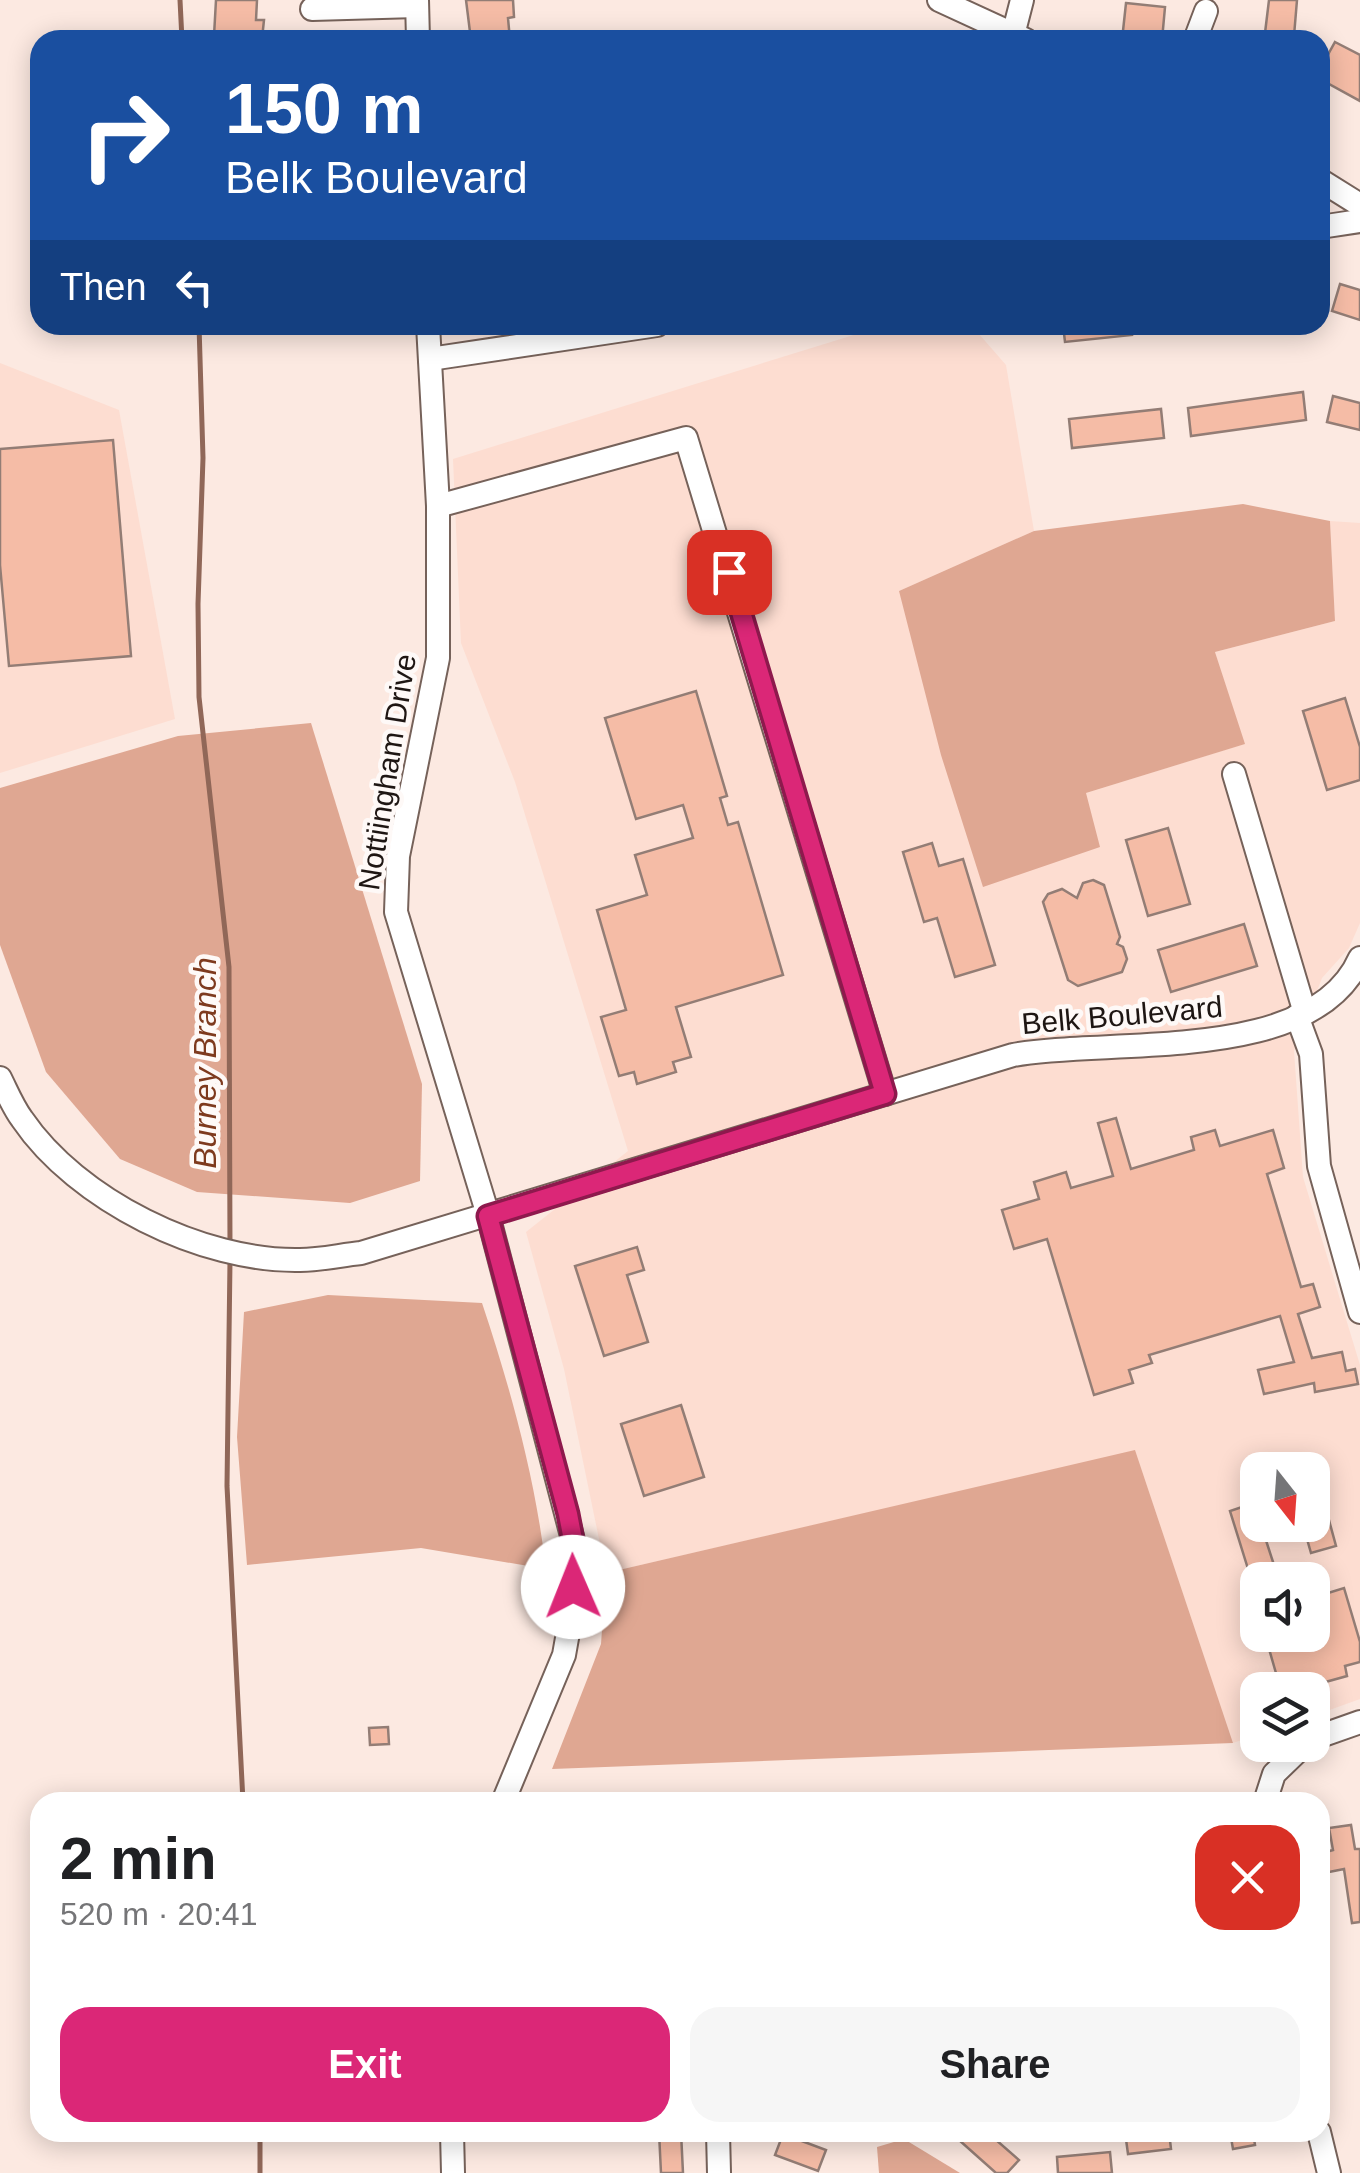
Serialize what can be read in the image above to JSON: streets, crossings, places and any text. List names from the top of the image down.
{
  "streets": {
    "street": ["Nottiingham Drive", "Belk Boulevard"]
  },
  "crossings": [
    ["Nottiingham Drive", "Belk Boulevard"]
  ],
  "water": ["Burney Branch"],
  "north": "bottom",
  "page": {
    "turn": ["150 m", "Belk Boulevard"],
    "then": "Then",
    "heading": ["2 min", "520 m · 20:41"],
    "buttons": ["Exit", "Share"]
  }
}
